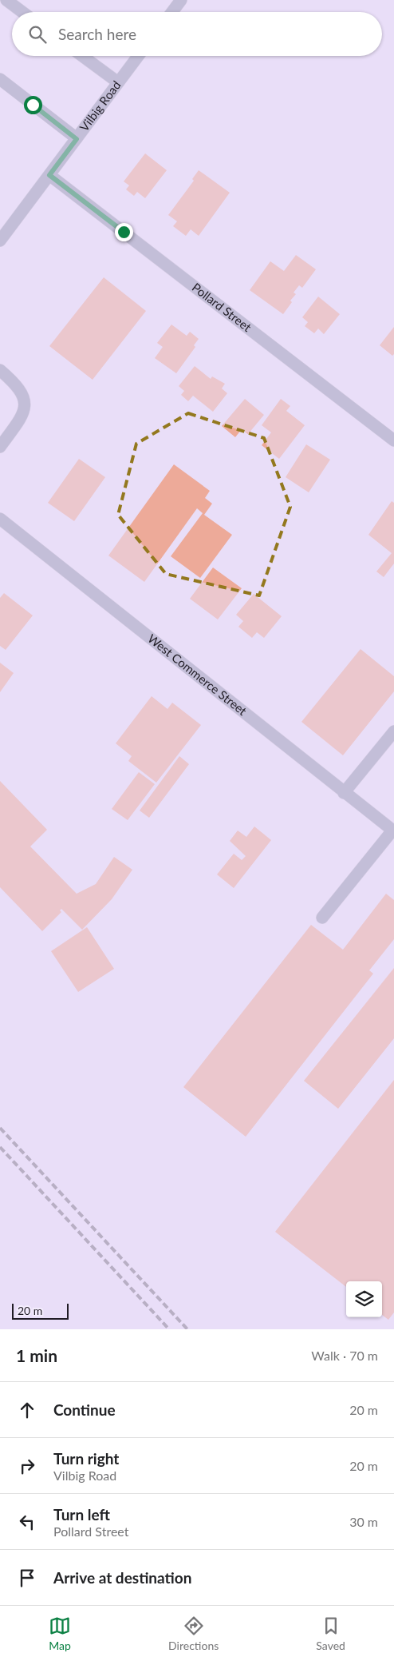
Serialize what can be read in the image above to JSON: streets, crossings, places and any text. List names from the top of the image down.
{
  "streets": {
    "street": ["Vilbig Road", "Pollard Street", "West Commerce Street"]
  },
  "crossings": [
    ["Vilbig Road", "Pollard Street"]
  ],
  "scale_bar": "20 m",
  "page": {
    "search": "Search here",
    "scale": "20 m",
    "heading": ["1 min", "Walk · 70 m"],
    "list": [
      ["Continue", "20 m"],
      ["Turn right", "Vilbig Road", "20 m"],
      ["Turn left", "Pollard Street", "30 m"],
      "Arrive at destination"
    ],
    "nav": ["Map", "Directions", "Saved"]
  }
}
